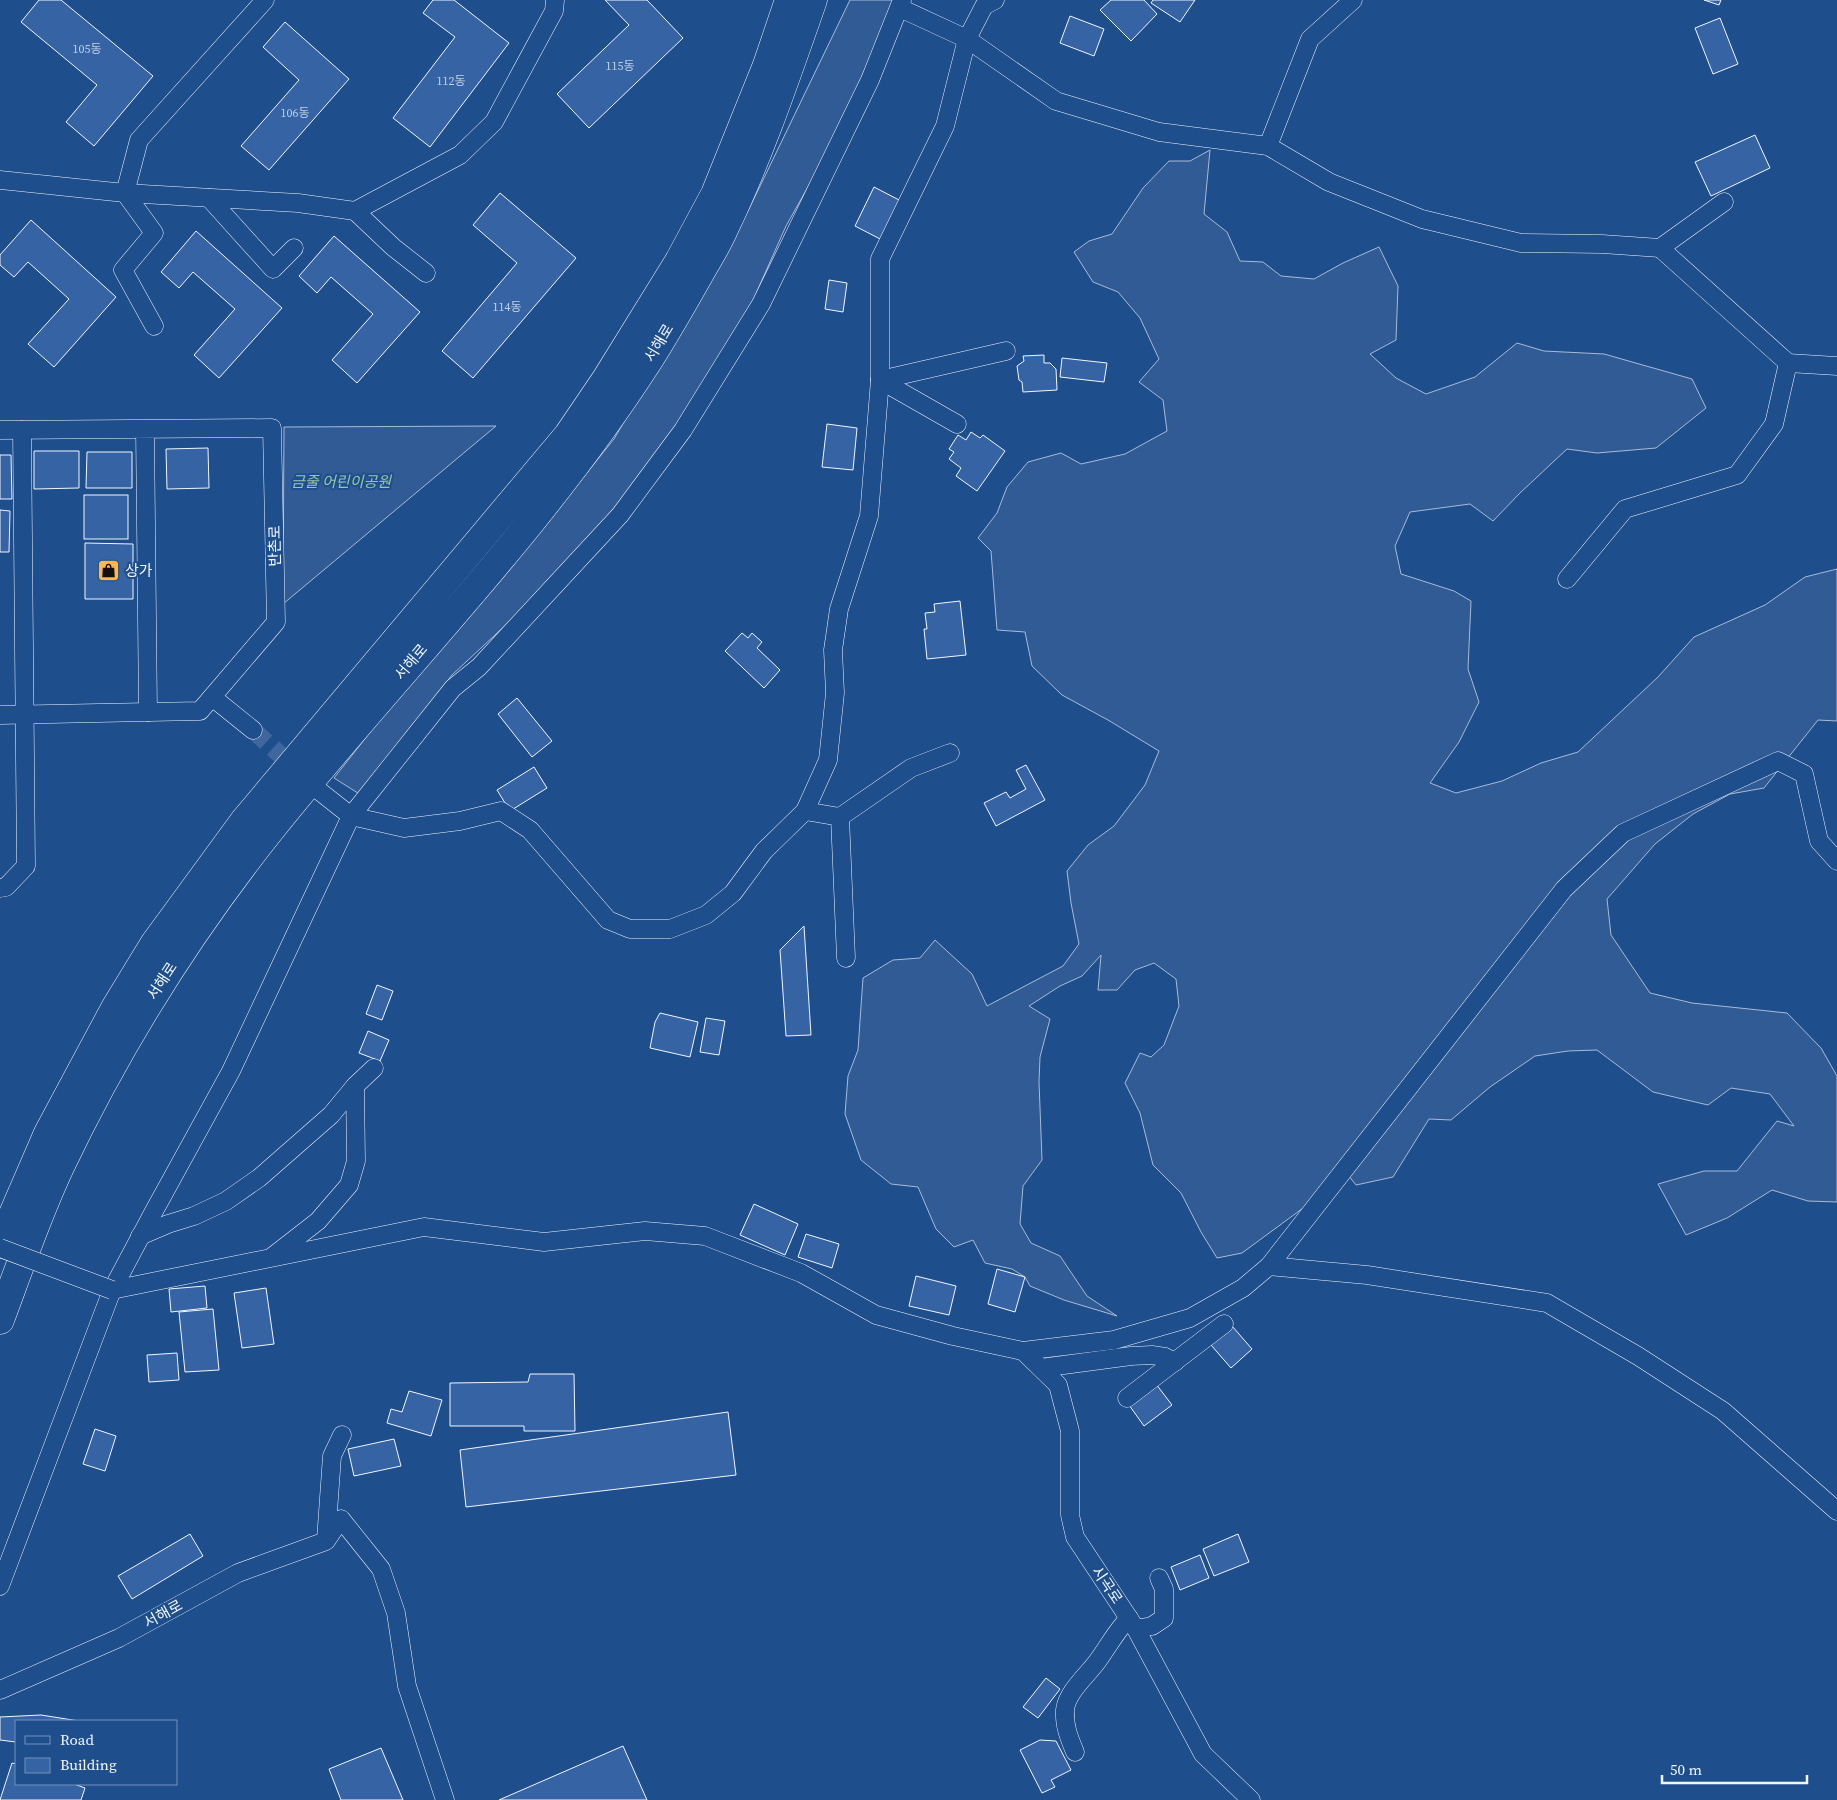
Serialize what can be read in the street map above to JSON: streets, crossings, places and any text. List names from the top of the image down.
{
  "streets": {
    "highway": ["서해로"],
    "street": ["반촌로", "시곡로"]
  },
  "parks": ["금줄 어린이공원"],
  "places": {
    "shop": ["상가"]
  },
  "house_numbers": [
    "105동",
    "115동",
    "112동",
    "106동",
    "114동"
  ],
  "legend": ["Road", "Building"],
  "scale_bar": "50 m"
}
